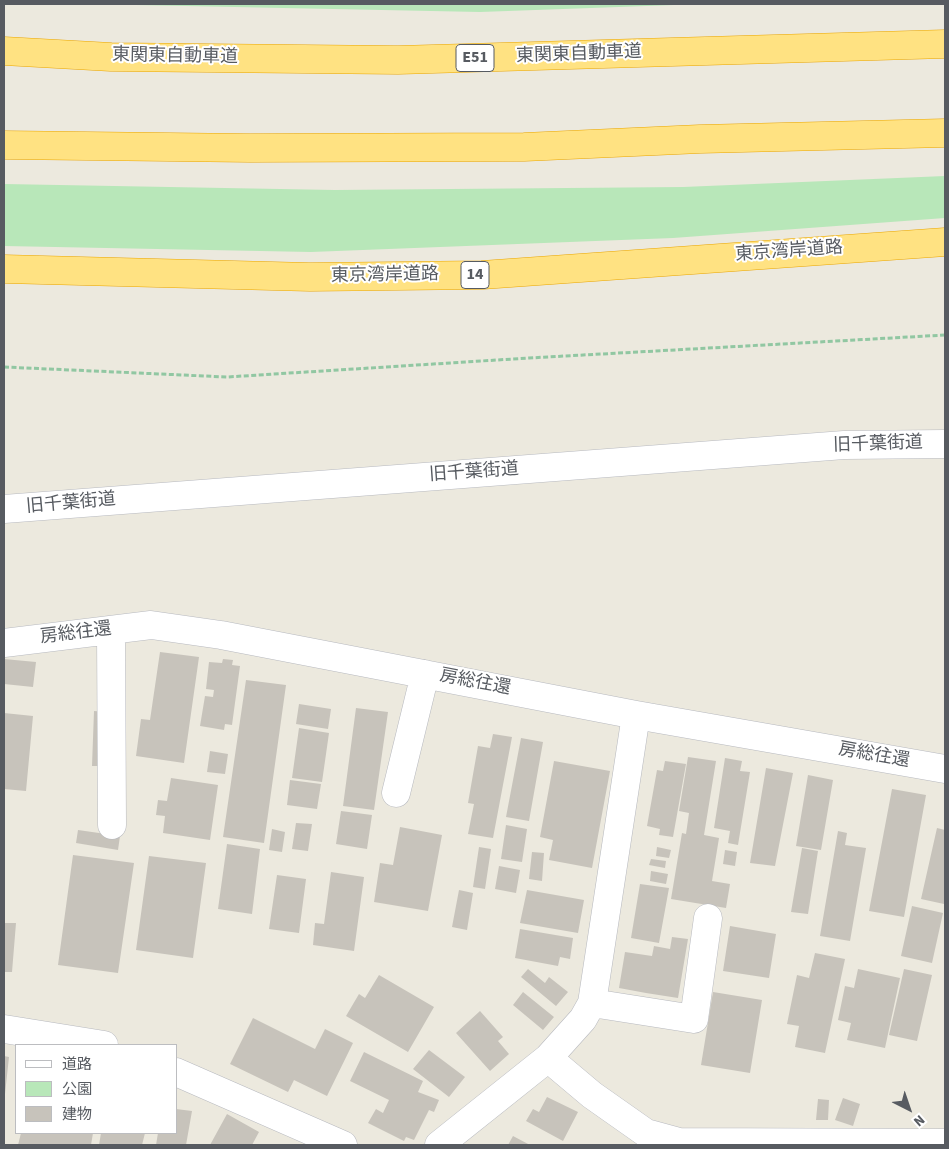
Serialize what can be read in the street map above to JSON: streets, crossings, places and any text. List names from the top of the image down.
{
  "streets": {
    "highway": [
      "東関東自動車道",
      "E51",
      "東京湾岸道路",
      "14"
    ],
    "street": ["旧千葉街道", "房総往還"]
  },
  "legend": ["道路", "公園", "建物"],
  "north": "bottom right"
}
